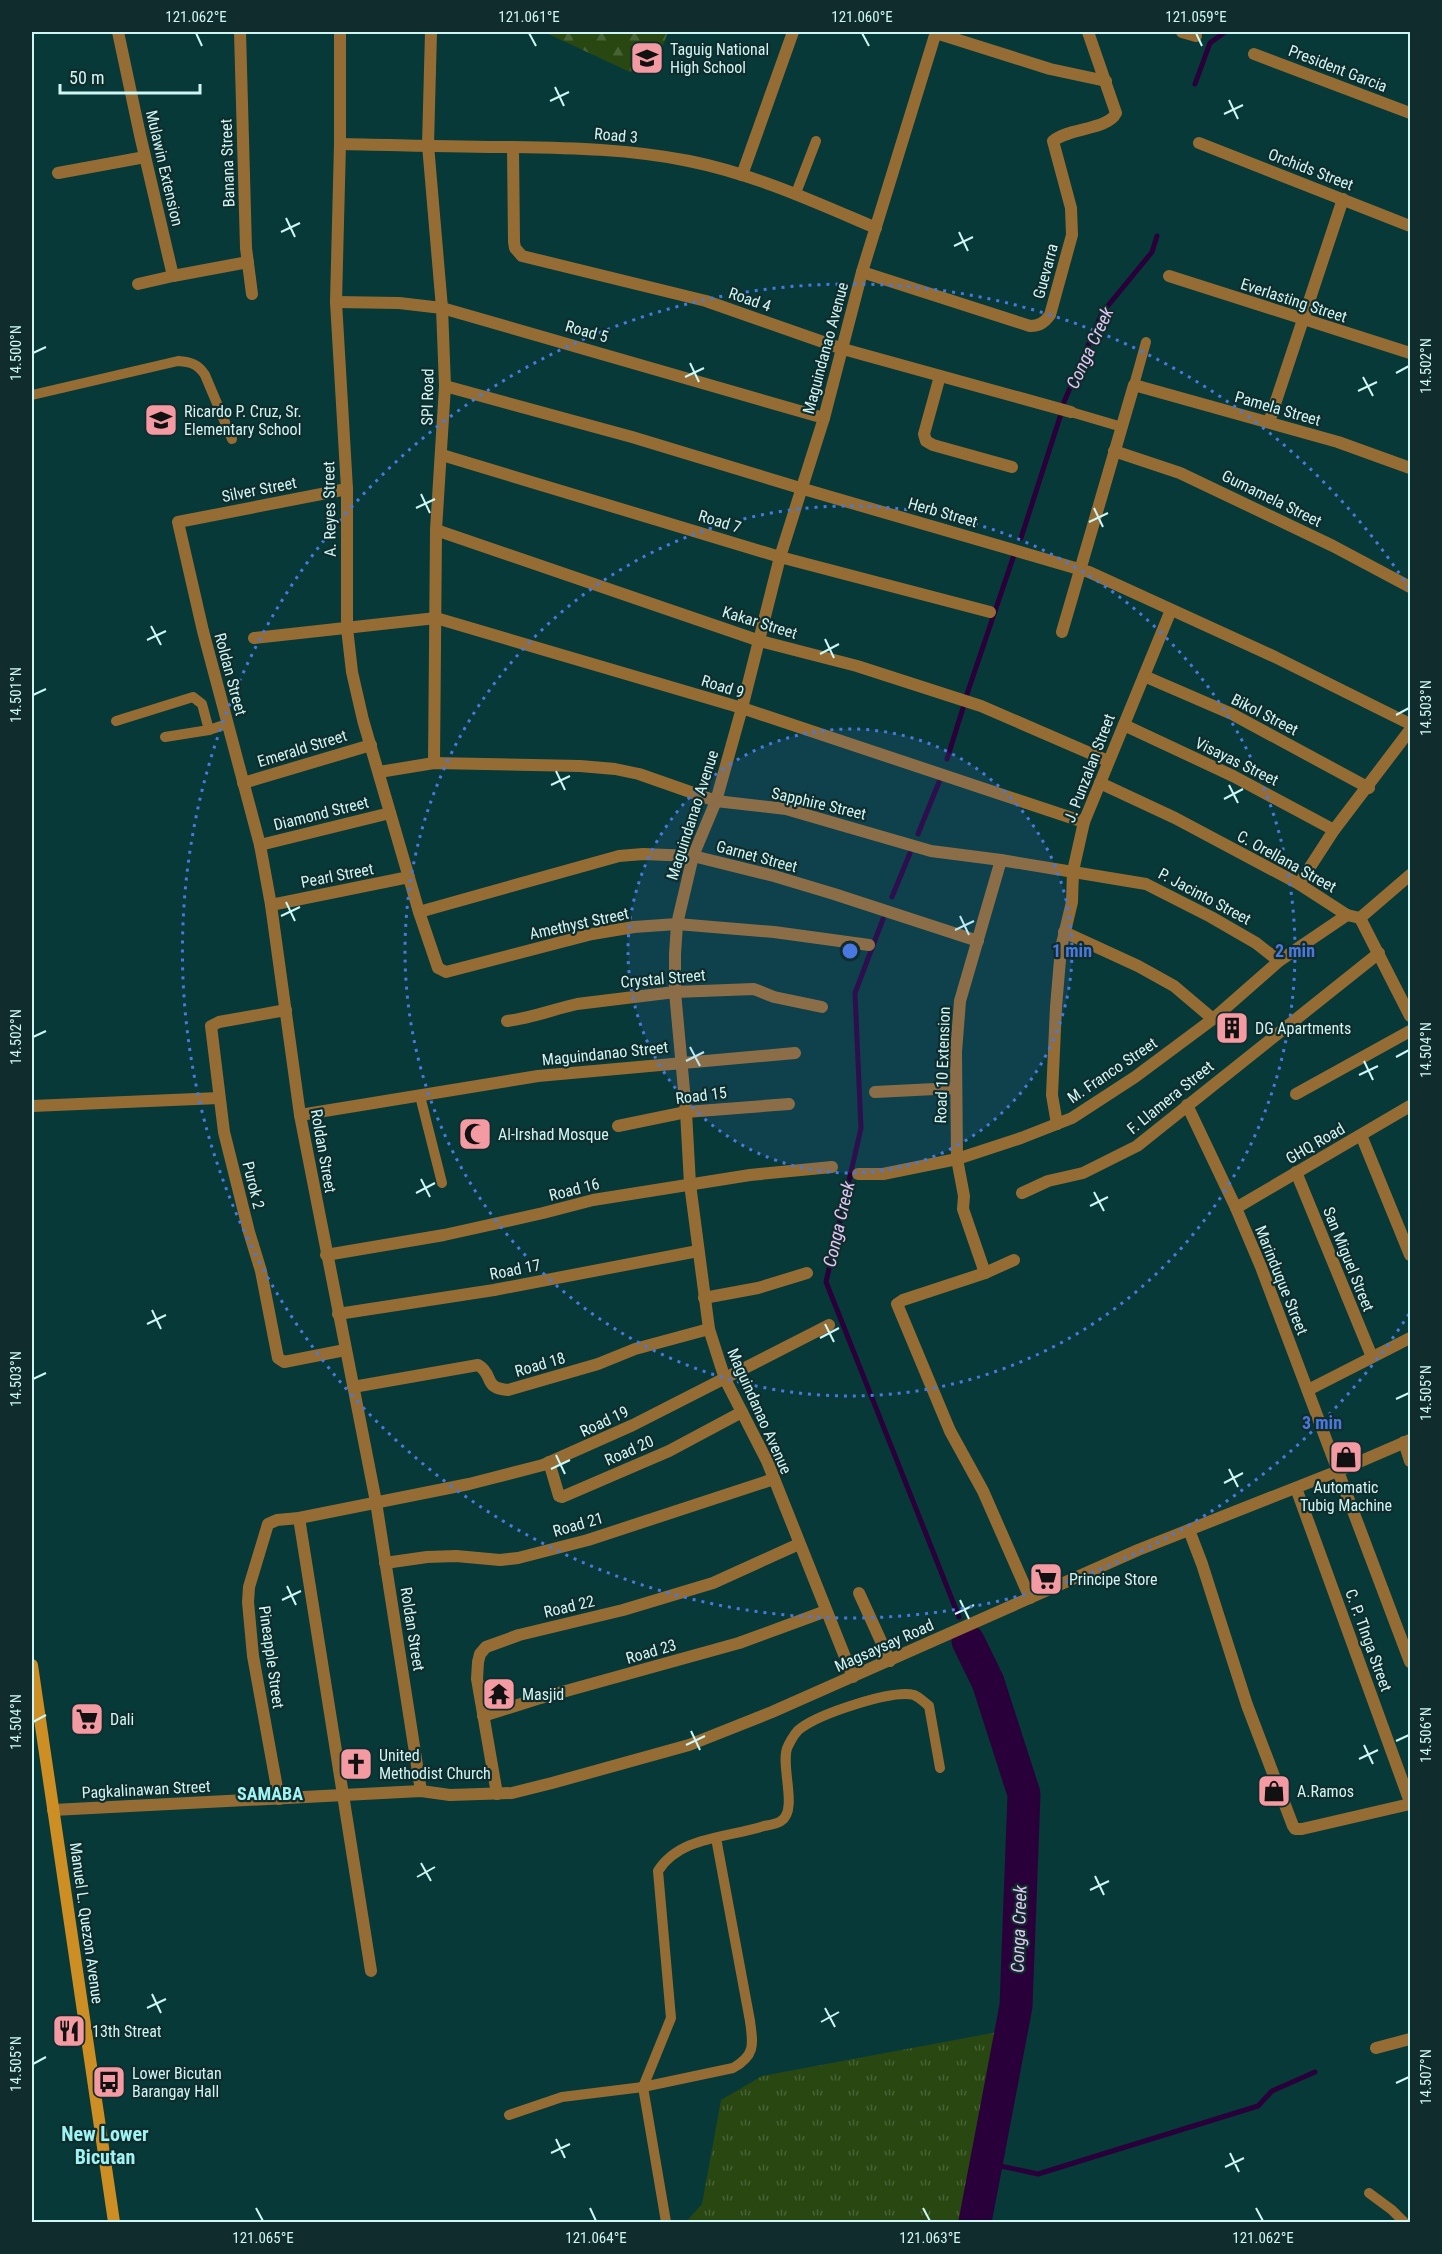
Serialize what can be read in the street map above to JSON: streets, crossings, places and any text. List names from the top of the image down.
{
  "streets": {
    "main road": ["Manuel L. Quezon Avenue"],
    "street": [
      "President Garcia",
      "Road 3",
      "Banana Street",
      "Mulawin Extension",
      "Orchids Street",
      "Guevarra",
      "Road 4",
      "Everlasting Street",
      "Road 5",
      "Maguindanao Avenue",
      "SPI Road",
      "Pamela Street",
      "Silver Street",
      "Gumamela Street",
      "A. Reyes Street",
      "Herb Street",
      "Road 7",
      "Kakar Street",
      "Roldan Street",
      "Road 9",
      "Bikol Street",
      "Emerald Street",
      "Visayas Street",
      "J. Punzalan Street",
      "Sapphire Street",
      "Diamond Street",
      "Garnet Street",
      "C. Orellana Street",
      "Pearl Street",
      "P. Jacinto Street",
      "Amethyst Street",
      "Crystal Street",
      "Maguindanao Street",
      "Road 10 Extension",
      "M. Franco Street",
      "Road 15",
      "F. Llamera Street",
      "GHQ Road",
      "Purok 2",
      "Road 16",
      "San Miguel Street",
      "Road 17",
      "Marinduque Street",
      "Road 18",
      "Road 19",
      "Road 20",
      "Road 21",
      "Road 22",
      "C. P. TInga Street",
      "Magsaysay Road",
      "Road 23",
      "Pineapple Street",
      "Pagkalinawan Street"
    ]
  },
  "crossings": [
    ["Road 3", "Road 4"],
    ["Road 3", "Maguindanao Avenue"],
    ["Road 3", "SPI Road"],
    ["Road 3", "A. Reyes Street"],
    ["Guevarra", "Maguindanao Avenue"],
    ["Road 4", "Maguindanao Avenue"],
    ["Road 5", "Maguindanao Avenue"],
    ["Road 5", "SPI Road"],
    ["Road 5", "A. Reyes Street"],
    ["Maguindanao Avenue", "Herb Street"],
    ["Maguindanao Avenue", "Road 7"],
    ["Maguindanao Avenue", "Kakar Street"],
    ["Maguindanao Avenue", "Road 9"],
    ["Maguindanao Avenue", "Sapphire Street"],
    ["Maguindanao Avenue", "Garnet Street"],
    ["Maguindanao Avenue", "Amethyst Street"],
    ["Maguindanao Avenue", "Crystal Street"],
    ["Maguindanao Avenue", "Maguindanao Street"],
    ["Maguindanao Avenue", "Road 15"],
    ["Maguindanao Avenue", "Road 16"],
    ["Maguindanao Avenue", "Road 17"],
    ["Maguindanao Avenue", "Road 18"],
    ["Maguindanao Avenue", "Road 19"],
    ["Maguindanao Avenue", "Road 20"],
    ["Maguindanao Avenue", "Road 21"],
    ["Maguindanao Avenue", "Road 22"],
    ["Maguindanao Avenue", "Magsaysay Road"],
    ["Maguindanao Avenue", "Road 23"],
    ["SPI Road", "Herb Street"],
    ["SPI Road", "Road 7"],
    ["SPI Road", "Kakar Street"],
    ["SPI Road", "Road 9"],
    ["SPI Road", "Sapphire Street"],
    ["Silver Street", "A. Reyes Street"],
    ["Silver Street", "Roldan Street"],
    ["A. Reyes Street", "Road 9"],
    ["A. Reyes Street", "Emerald Street"],
    ["A. Reyes Street", "Sapphire Street"],
    ["A. Reyes Street", "Diamond Street"],
    ["A. Reyes Street", "Garnet Street"],
    ["A. Reyes Street", "Pearl Street"],
    ["A. Reyes Street", "Amethyst Street"],
    ["Herb Street", "J. Punzalan Street"],
    ["Kakar Street", "J. Punzalan Street"],
    ["Roldan Street", "Emerald Street"],
    ["Roldan Street", "Diamond Street"],
    ["Roldan Street", "Pearl Street"],
    ["Roldan Street", "Maguindanao Street"],
    ["Roldan Street", "Purok 2"],
    ["Roldan Street", "Road 16"],
    ["Roldan Street", "Road 17"],
    ["Roldan Street", "Road 18"],
    ["Roldan Street", "Road 19"],
    ["Roldan Street", "Road 21"],
    ["Roldan Street", "Magsaysay Road"],
    ["Roldan Street", "Pineapple Street"],
    ["Roldan Street", "Pagkalinawan Street"],
    ["Road 9", "J. Punzalan Street"],
    ["Bikol Street", "J. Punzalan Street"],
    ["Visayas Street", "J. Punzalan Street"],
    ["J. Punzalan Street", "Sapphire Street"],
    ["J. Punzalan Street", "C. Orellana Street"],
    ["J. Punzalan Street", "P. Jacinto Street"],
    ["J. Punzalan Street", "M. Franco Street"],
    ["Sapphire Street", "P. Jacinto Street"],
    ["Sapphire Street", "Road 10 Extension"],
    ["Garnet Street", "Road 10 Extension"],
    ["C. Orellana Street", "M. Franco Street"],
    ["P. Jacinto Street", "M. Franco Street"],
    ["Road 10 Extension", "M. Franco Street"],
    ["F. Llamera Street", "Marinduque Street"],
    ["GHQ Road", "San Miguel Street"],
    ["GHQ Road", "Marinduque Street"],
    ["Marinduque Street", "Magsaysay Road"],
    ["Road 19", "Road 20"],
    ["Road 19", "Pineapple Street"],
    ["Road 22", "Magsaysay Road"],
    ["Road 22", "Road 23"],
    ["C. P. TInga Street", "Magsaysay Road"],
    ["Magsaysay Road", "Pagkalinawan Street"],
    ["Pineapple Street", "Pagkalinawan Street"],
    ["Pagkalinawan Street", "Manuel L. Quezon Avenue"]
  ],
  "districts": ["SAMABA", "New Lower Bicutan"],
  "water": ["Conga Creek"],
  "places": {
    "school or university": ["Taguig National High School", "Ricardo P. Cruz, Sr. Elementary School"],
    "building": ["DG Apartments"],
    "mosque": ["Al-Irshad Mosque"],
    "shop": ["Automatic Tubig Machine", "A.Ramos"],
    "supermarket": ["Principe Store", "Dali"],
    "temple": ["Masjid"],
    "church": ["United Methodist Church"],
    "restaurant": ["13th Streat"],
    "bus stop": ["Lower Bicutan Barangay Hall"]
  },
  "scale_bar": "50 m",
  "coordinates": [
    "121.062°E",
    "121.061°E",
    "121.060°E",
    "121.059°E",
    "14.500°N",
    "14.502°N",
    "14.501°N",
    "14.503°N",
    "14.504°N",
    "14.505°N",
    "14.506°N",
    "14.507°N",
    "121.065°E",
    "121.064°E",
    "121.063°E"
  ],
  "rings": ["1 min", "2 min", "3 min"]
}
